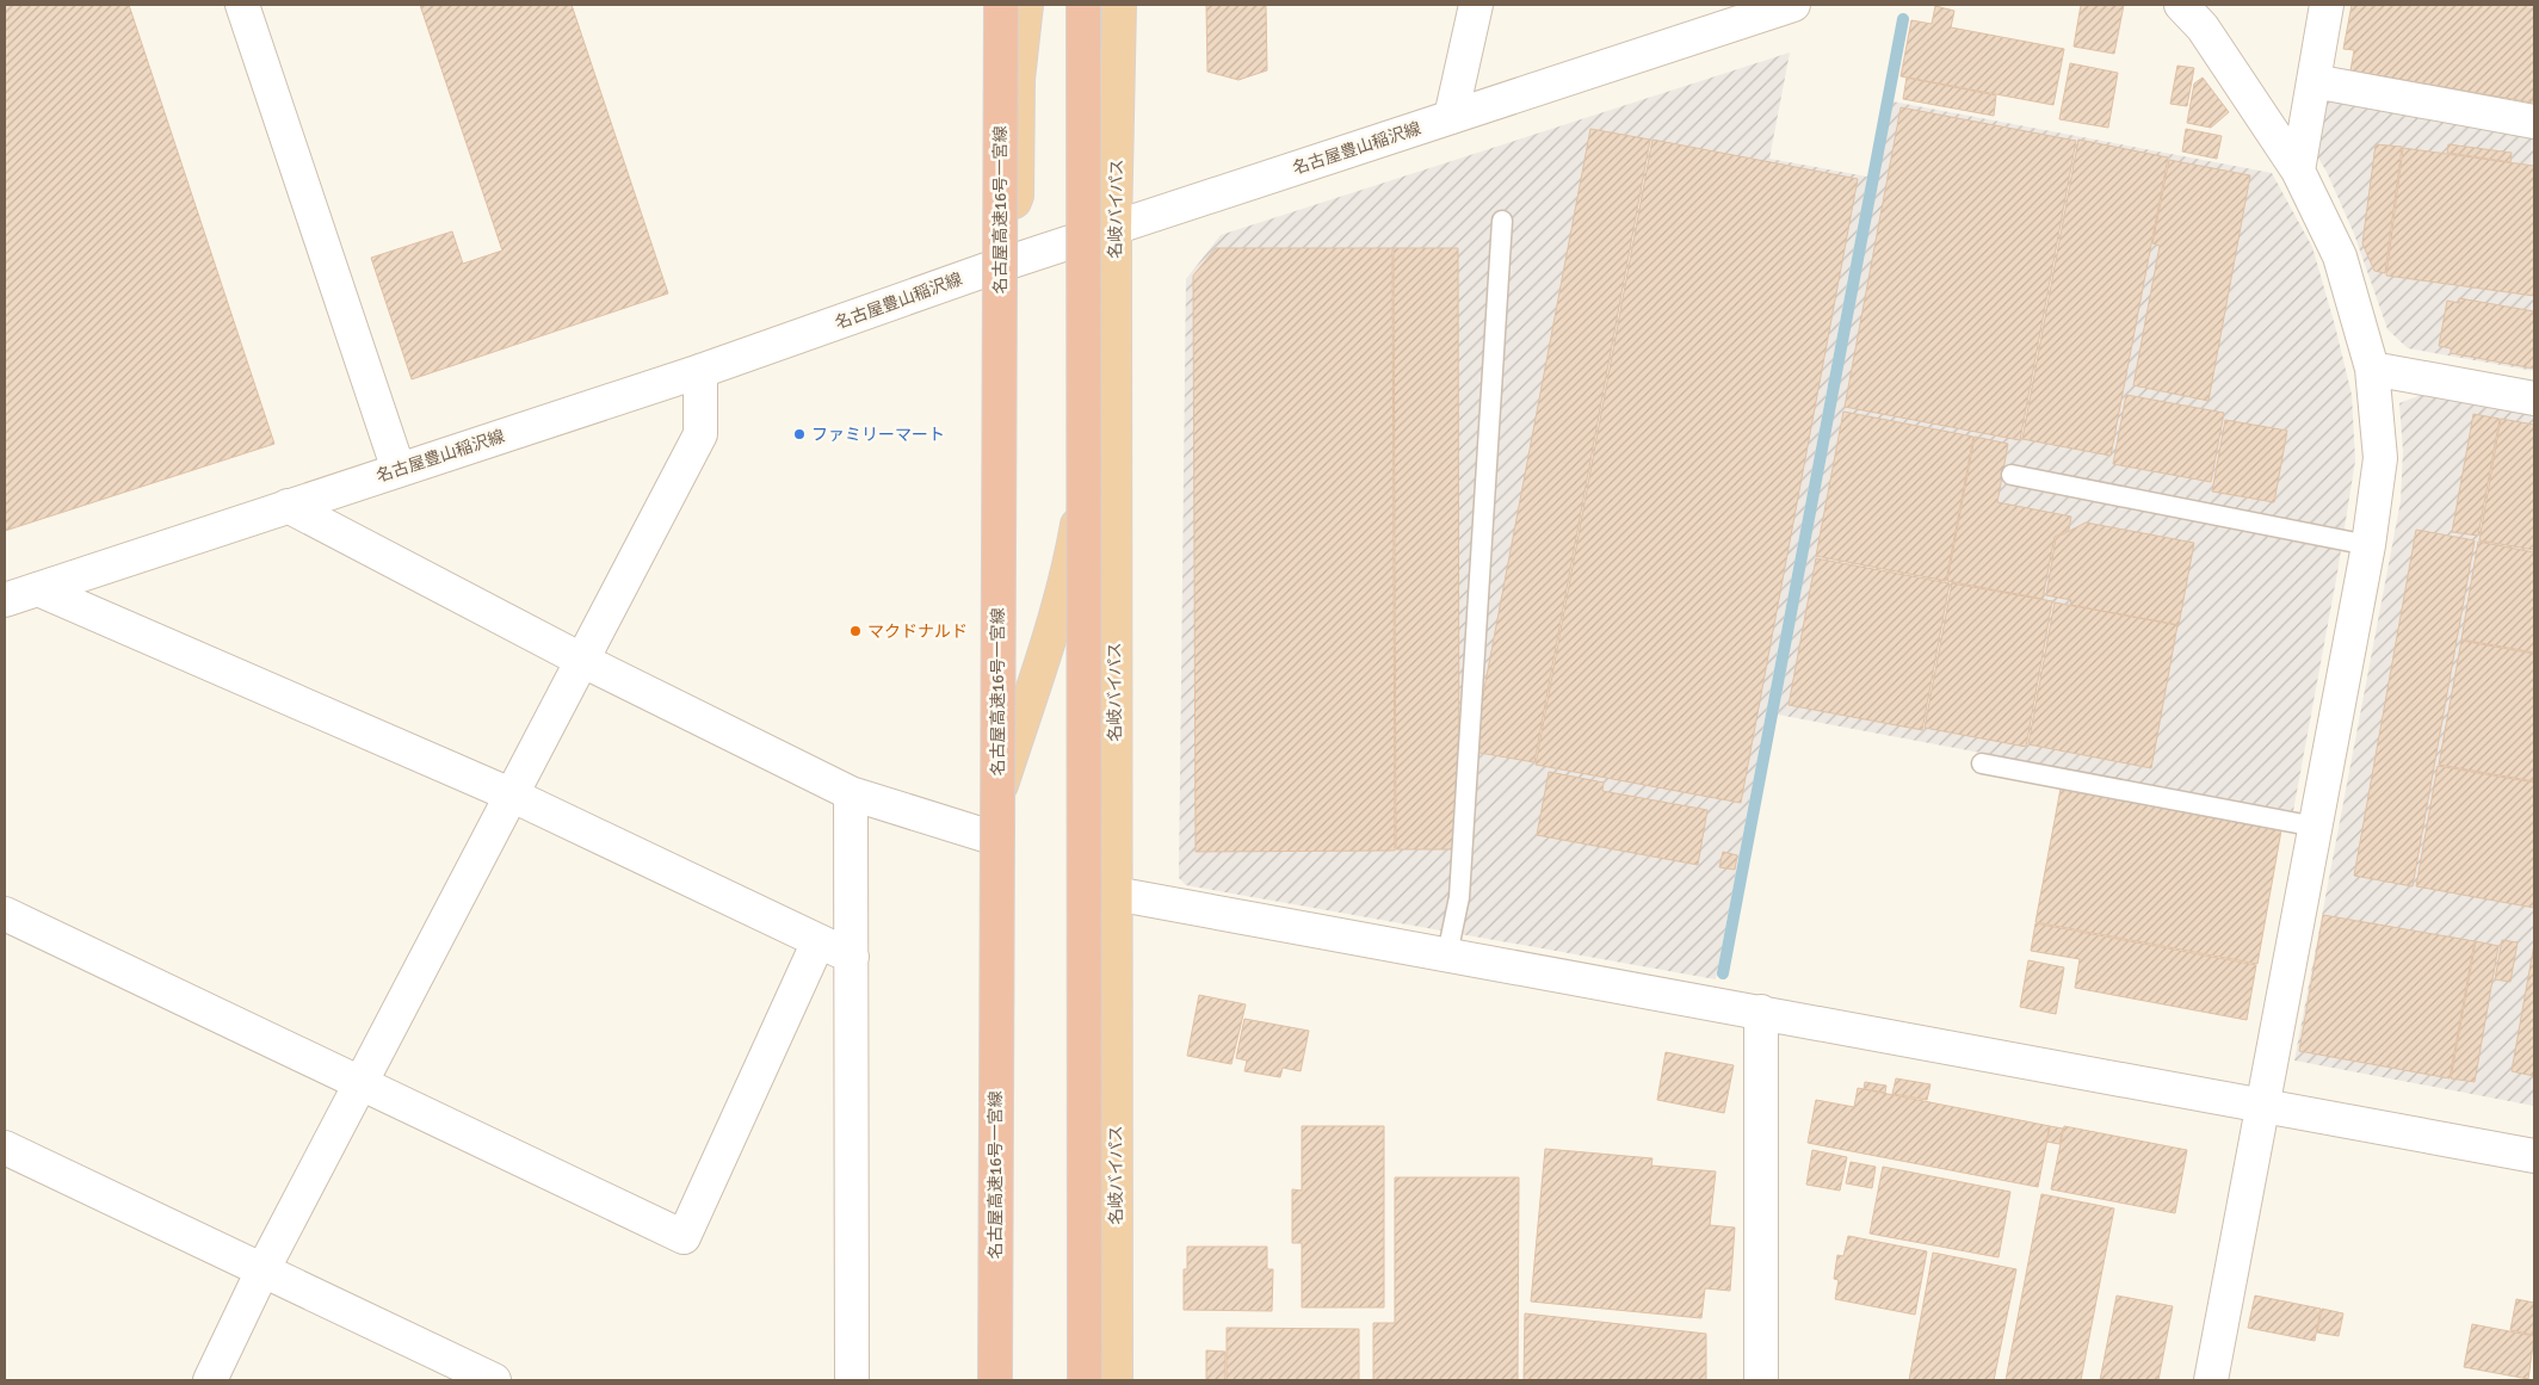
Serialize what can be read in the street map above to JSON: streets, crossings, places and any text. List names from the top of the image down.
{
  "streets": {
    "highway": ["名岐バイパス", "名古屋高速16号一宮線"],
    "street": ["名古屋豊山稲沢線"]
  },
  "crossings": [
    ["名古屋豊山稲沢線", "名岐バイパス"]
  ],
  "places": ["ファミリーマート", "マクドナルド"]
}
